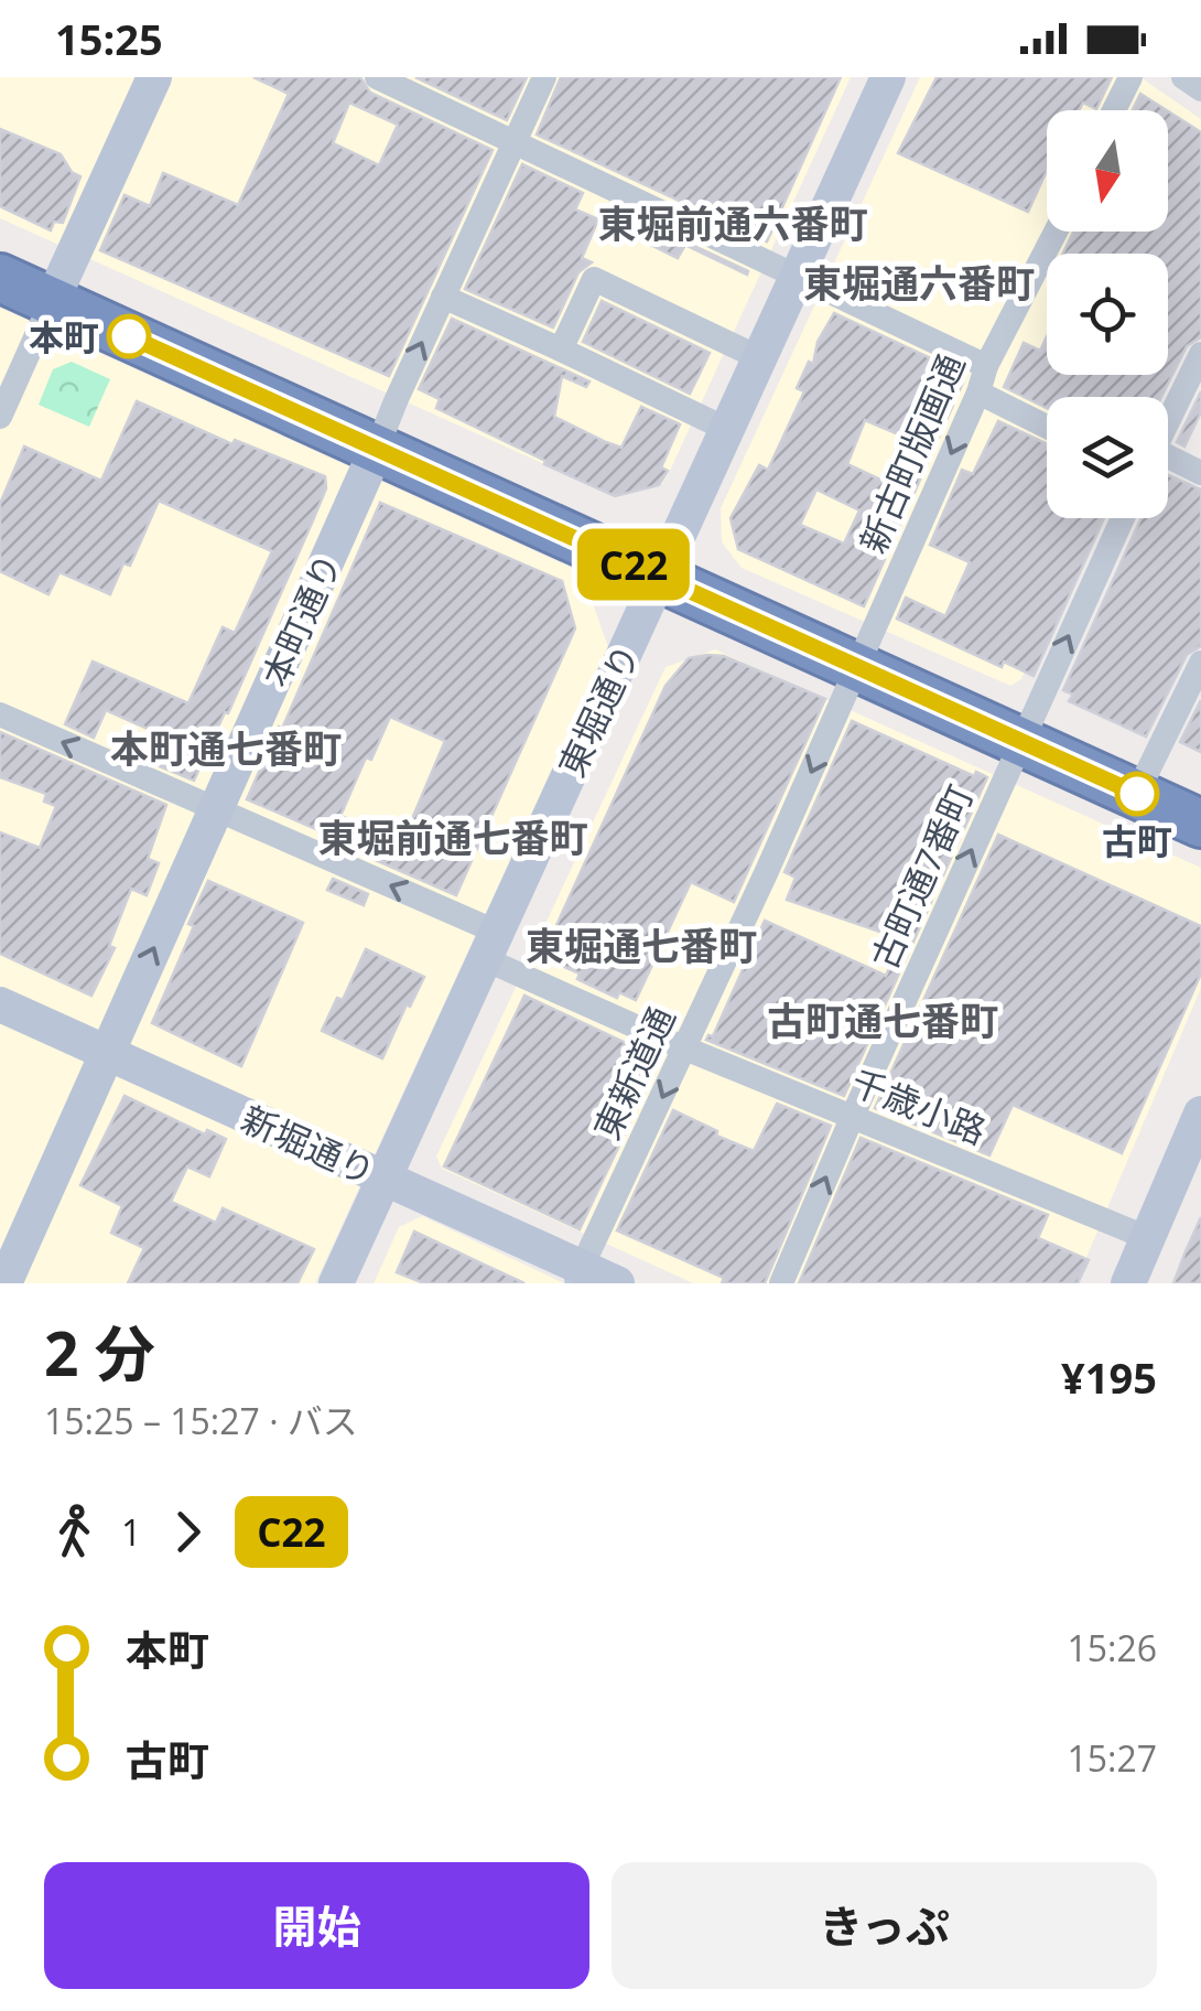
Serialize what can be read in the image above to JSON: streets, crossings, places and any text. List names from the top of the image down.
{
  "streets": {
    "street": [
      "新古町版画通",
      "本町通り",
      "東堀通り",
      "古町通7番町",
      "東新道通",
      "千歳小路",
      "新堀通り"
    ]
  },
  "crossings": [
    ["新古町版画通", "東新道通"],
    ["本町通り", "千歳小路"],
    ["本町通り", "新堀通り"],
    ["東堀通り", "千歳小路"],
    ["東堀通り", "新堀通り"],
    ["古町通7番町", "千歳小路"],
    ["東新道通", "千歳小路"],
    ["東新道通", "新堀通り"]
  ],
  "one_way": [
    "新古町版画通",
    "古町通7番町",
    "東新道通",
    "千歳小路"
  ],
  "districts": [
    "東堀前通六番町",
    "東堀通六番町",
    "本町通七番町",
    "東堀前通七番町",
    "東堀通七番町",
    "古町通七番町"
  ],
  "places": ["本町", "古町"],
  "lines": ["bus line C22"],
  "north": "bottom",
  "page": {
    "status": "15:25",
    "on_map": "C22",
    "heading": ["2 分", "15:25 – 15:27 · バス", "¥195"],
    "legs": ["1", "C22"],
    "list": [
      {
        "name": "本町",
        "value": "15:26"
      },
      {
        "name": "古町",
        "value": "15:27"
      }
    ],
    "buttons": ["開始", "きっぷ"]
  }
}
